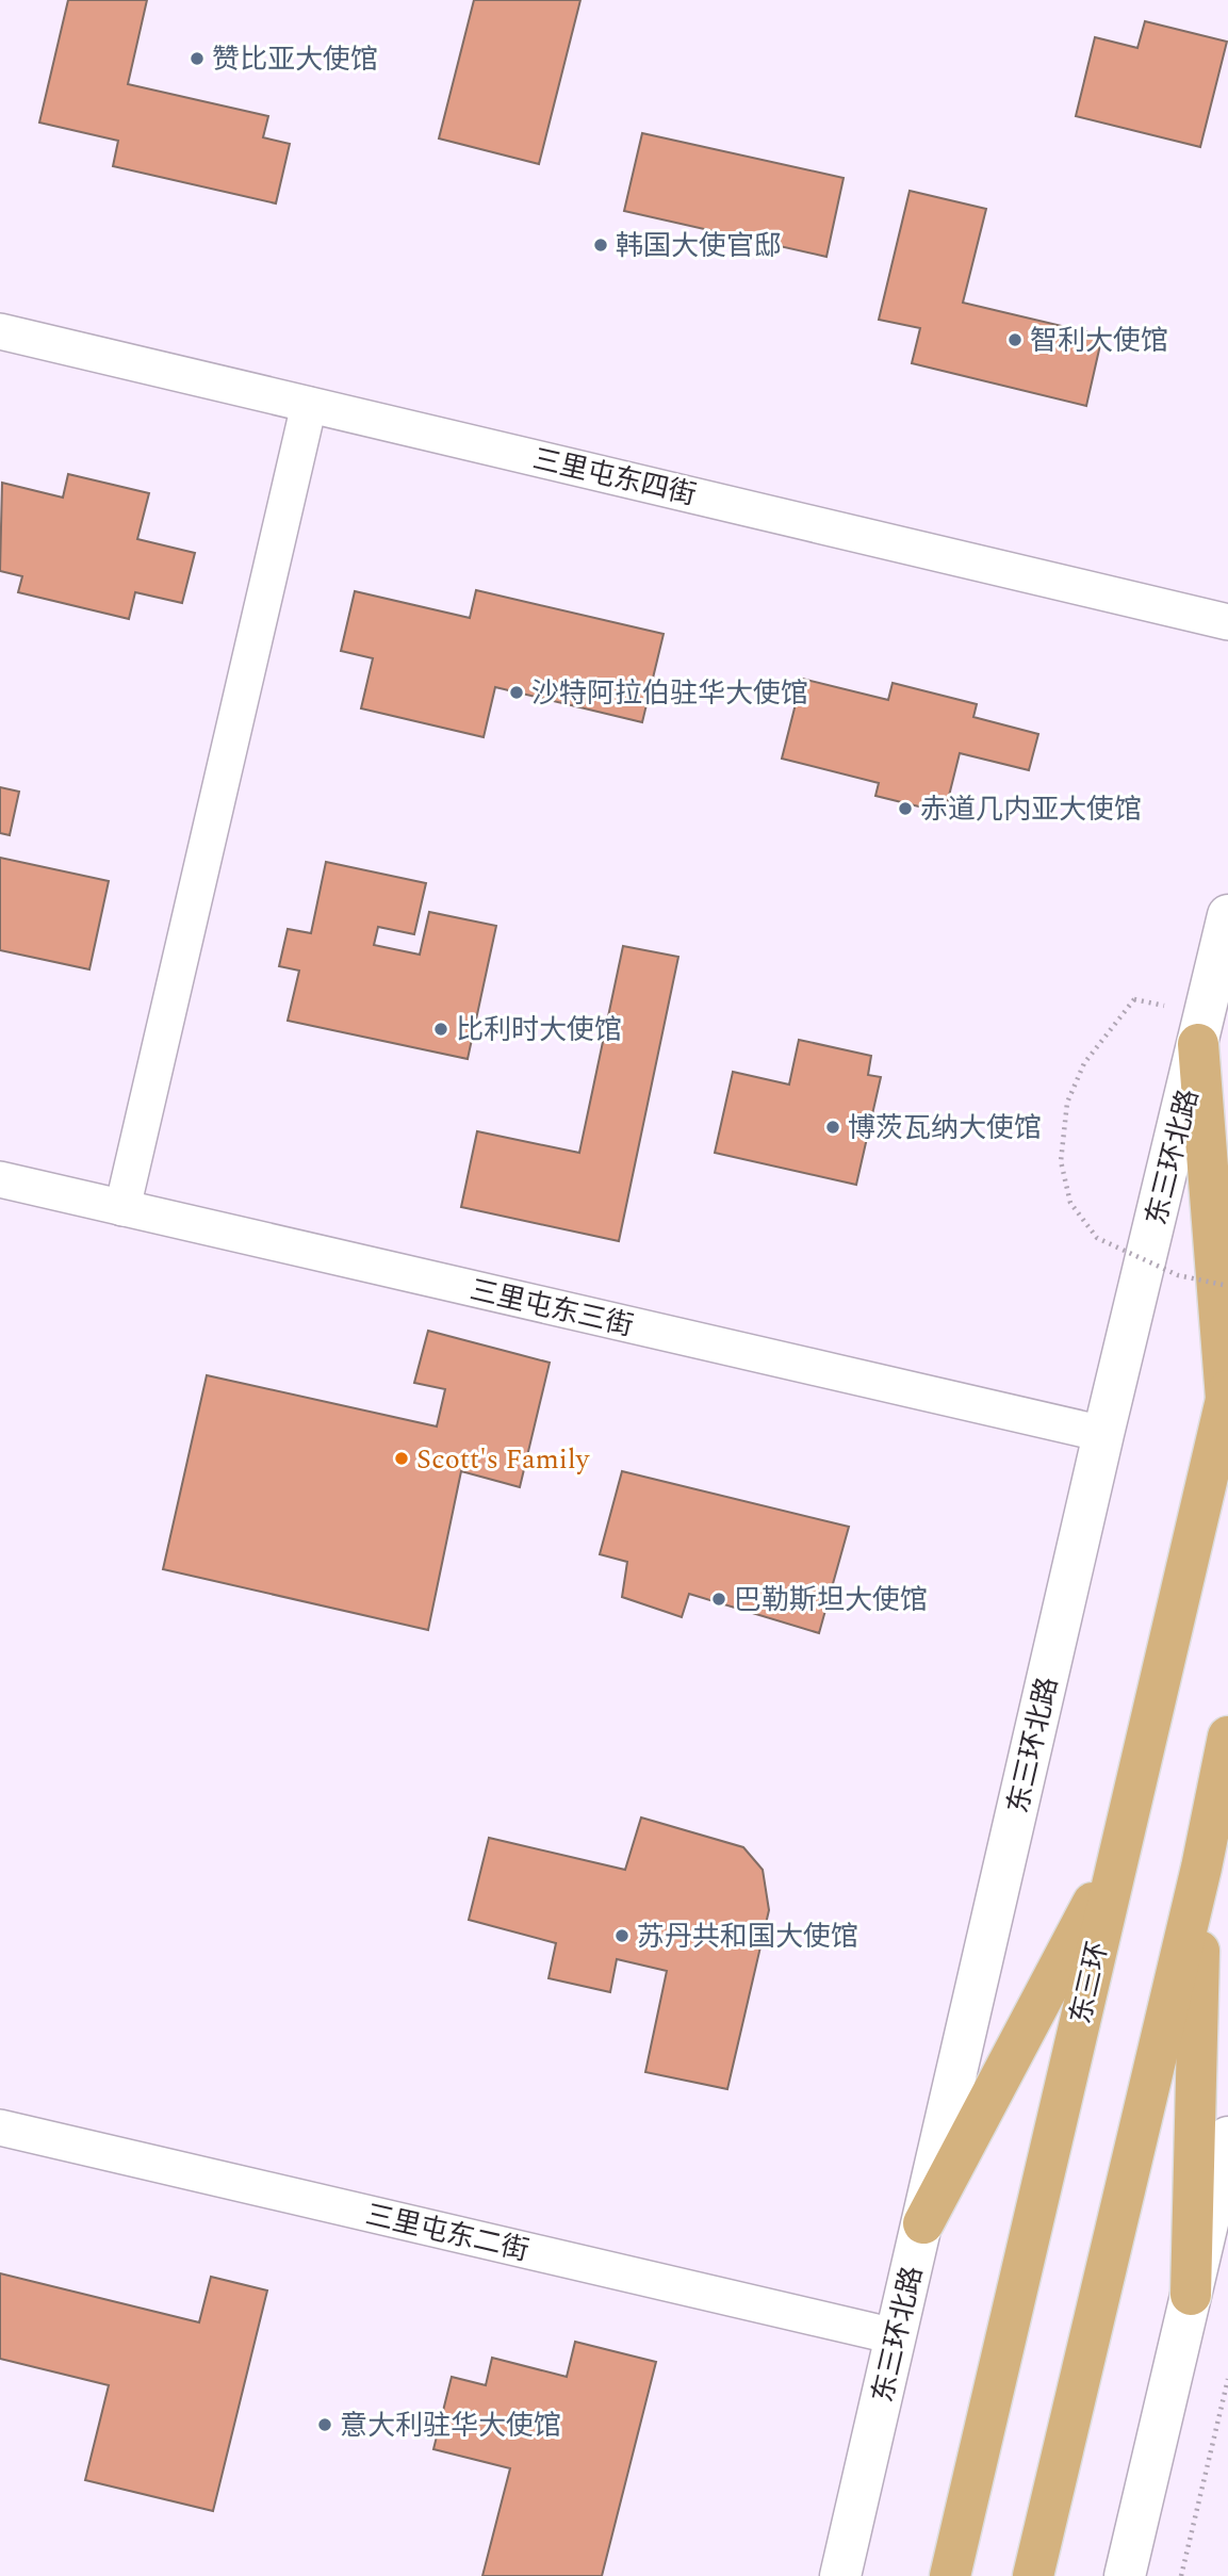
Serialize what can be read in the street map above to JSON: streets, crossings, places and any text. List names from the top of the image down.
{
  "streets": {
    "highway": ["东三环"],
    "street": [
      "三里屯东四街",
      "东三环北路",
      "三里屯东三街",
      "三里屯东二街"
    ]
  },
  "crossings": [
    ["东三环北路", "三里屯东三街"],
    ["东三环北路", "东三环"],
    ["东三环北路", "三里屯东二街"]
  ],
  "places": [
    "赞比亚大使馆",
    "韩国大使官邸",
    "智利大使馆",
    "沙特阿拉伯驻华大使馆",
    "赤道几内亚大使馆",
    "比利时大使馆",
    "博茨瓦纳大使馆",
    "Scott's Family",
    "巴勒斯坦大使馆",
    "苏丹共和国大使馆",
    "意大利驻华大使馆"
  ]
}
